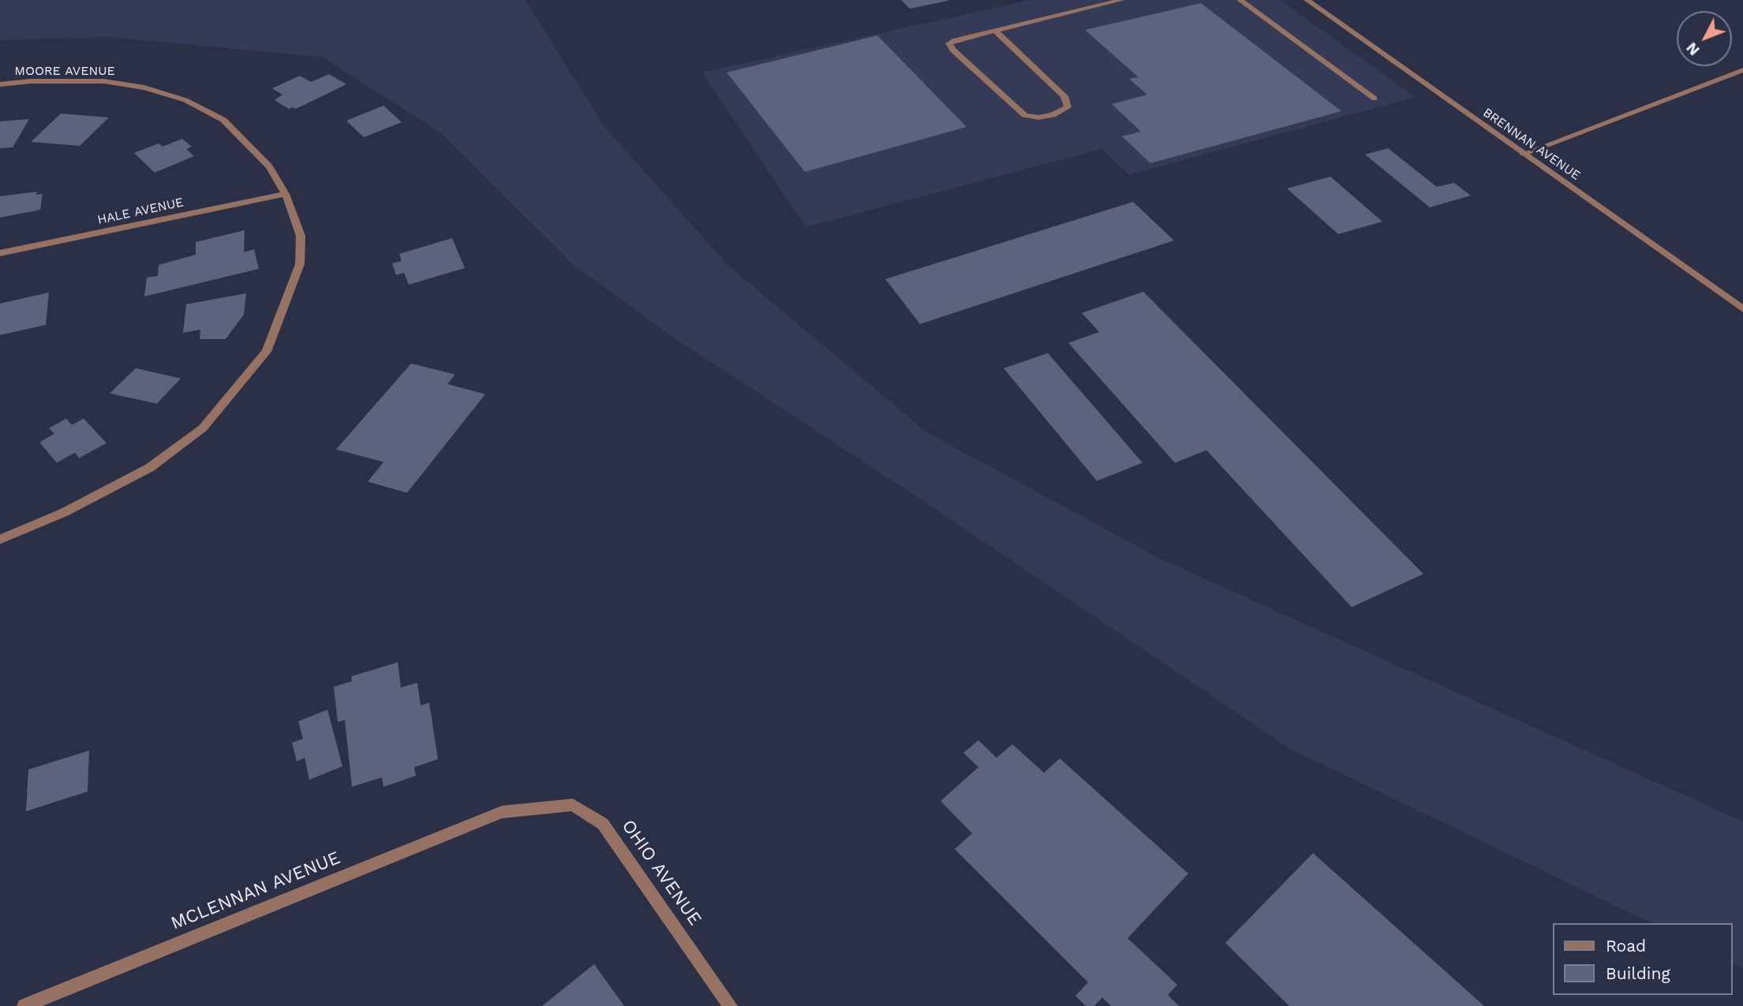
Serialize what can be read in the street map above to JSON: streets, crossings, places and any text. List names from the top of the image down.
{
  "streets": {
    "street": [
      "MOORE AVENUE",
      "BRENNAN AVENUE",
      "HALE AVENUE",
      "OHIO AVENUE",
      "MCLENNAN AVENUE"
    ]
  },
  "crossings": [
    ["MOORE AVENUE", "HALE AVENUE"],
    ["OHIO AVENUE", "MCLENNAN AVENUE"]
  ],
  "legend": ["Road", "Building"],
  "north": "bottom left"
}
